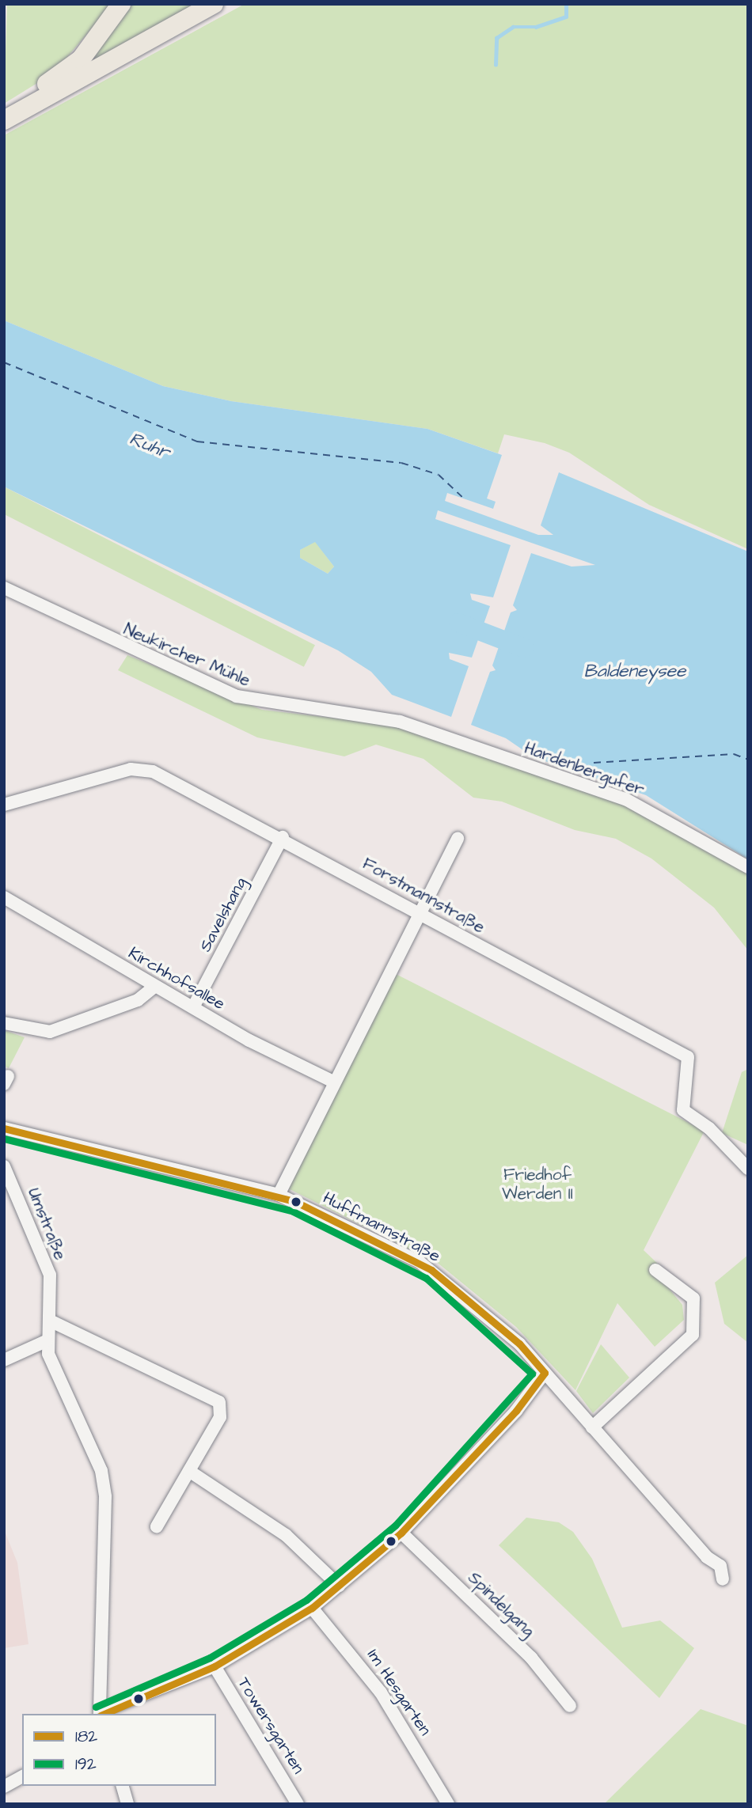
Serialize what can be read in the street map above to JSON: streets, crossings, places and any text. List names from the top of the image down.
{
  "streets": {
    "street": [
      "Neukircher Mühle",
      "Hardenbergufer",
      "Forstmannstraße",
      "Savelshang",
      "Kirchhofsallee",
      "Umstraße",
      "Huffmannstraße",
      "Spindelgang",
      "Im Hesgarten",
      "Towersgarten"
    ]
  },
  "crossings": [
    ["Neukircher Mühle", "Hardenbergufer"],
    ["Forstmannstraße", "Savelshang"],
    ["Savelshang", "Kirchhofsallee"]
  ],
  "water": ["Ruhr", "Baldeneysee"],
  "parks": ["Friedhof Werden II"],
  "lines": ["transit line 182", "transit line 192"],
  "legend": ["182", "192"]
}
